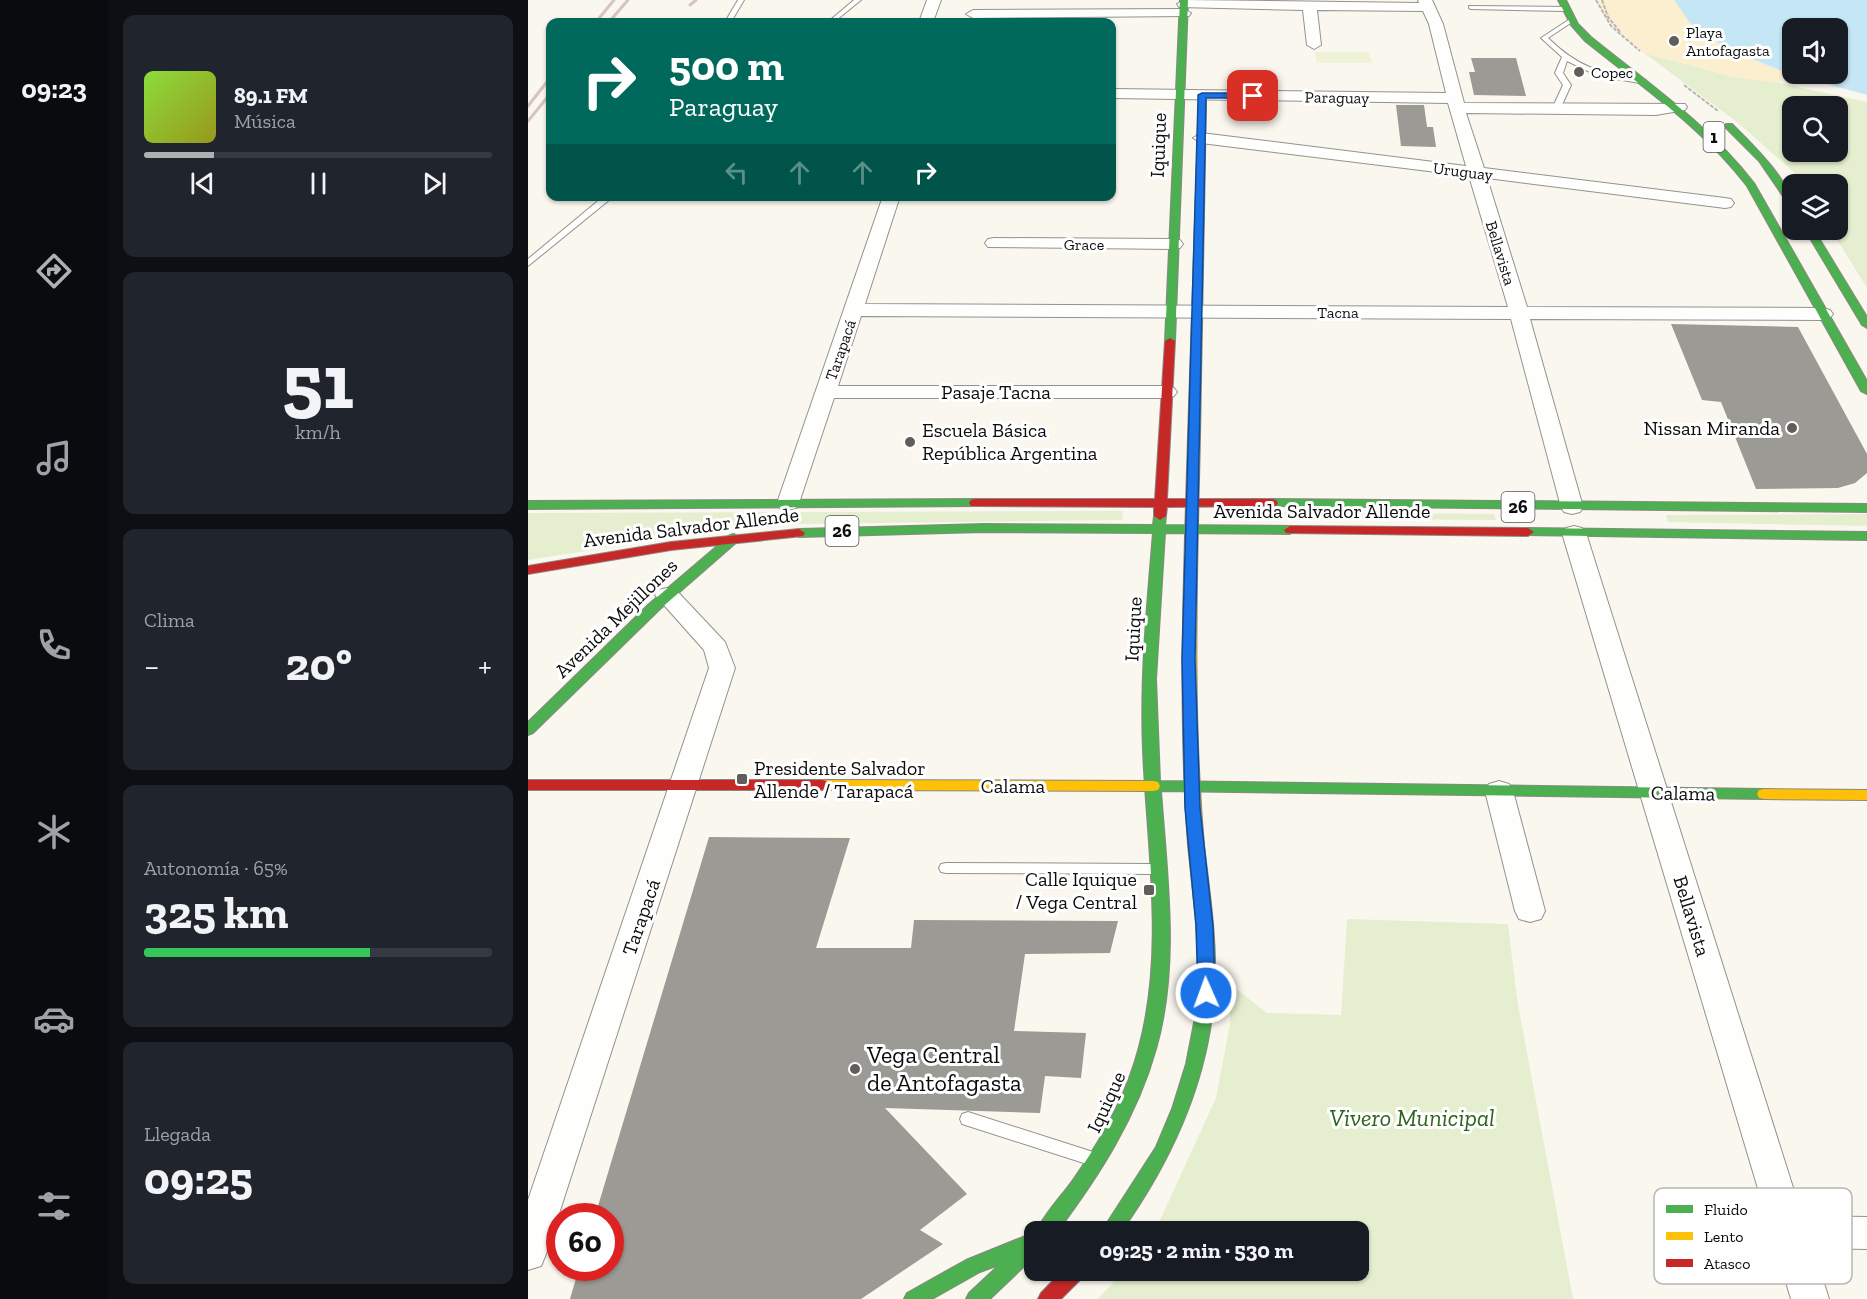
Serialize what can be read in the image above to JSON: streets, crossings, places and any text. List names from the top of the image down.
{
  "streets": {
    "main road": [
      "1",
      "Iquique",
      "26",
      "Avenida Salvador Allende",
      "Avenida Mejillones",
      "Calama"
    ],
    "street": [
      "Paraguay",
      "Uruguay",
      "Grace",
      "Bellavista",
      "Tacna",
      "Tarapacá",
      "Pasaje Tacna"
    ]
  },
  "crossings": [
    ["Paraguay", "1"],
    ["Paraguay", "Iquique"],
    ["Paraguay", "Bellavista"],
    ["1", "Tacna"],
    ["Iquique", "Grace"],
    ["Iquique", "Tacna"],
    ["Iquique", "Pasaje Tacna"],
    ["Iquique", "Avenida Salvador Allende"],
    ["Iquique", "Calama"],
    ["Uruguay", "Bellavista"],
    ["Bellavista", "Tacna"],
    ["Bellavista", "Avenida Salvador Allende"],
    ["Bellavista", "Calama"],
    ["Tacna", "Tarapacá"],
    ["Tarapacá", "Pasaje Tacna"],
    ["Tarapacá", "Avenida Salvador Allende"],
    ["Tarapacá", "Avenida Mejillones"],
    ["Tarapacá", "Calama"],
    ["Avenida Salvador Allende", "Avenida Mejillones"]
  ],
  "parks": ["Vivero Municipal"],
  "places": {
    "other": [
      "Playa Antofagasta",
      "Copec",
      "Nissan Miranda",
      "Escuela Básica República Argentina",
      "Vega Central de Antofagasta"
    ],
    "transit": ["Presidente Salvador Allende / Tarapacá", "Calle Iquique / Vega Central"]
  },
  "legend": ["Fluido", "Lento", "Atasco"],
  "page": {
    "tabs": "09:23",
    "turn": ["500 m", "Paraguay"],
    "song": ["89.1 FM", "Música"],
    "tile": [
      ["51", "km/h"],
      "Clima",
      ["Autonomía · 65%", "325 km"],
      ["Llegada", "09:25"]
    ],
    "heat": ["−", "20°", "+"],
    "limit": "60",
    "trip": "09:25 · 2 min · 530 m"
  }
}
